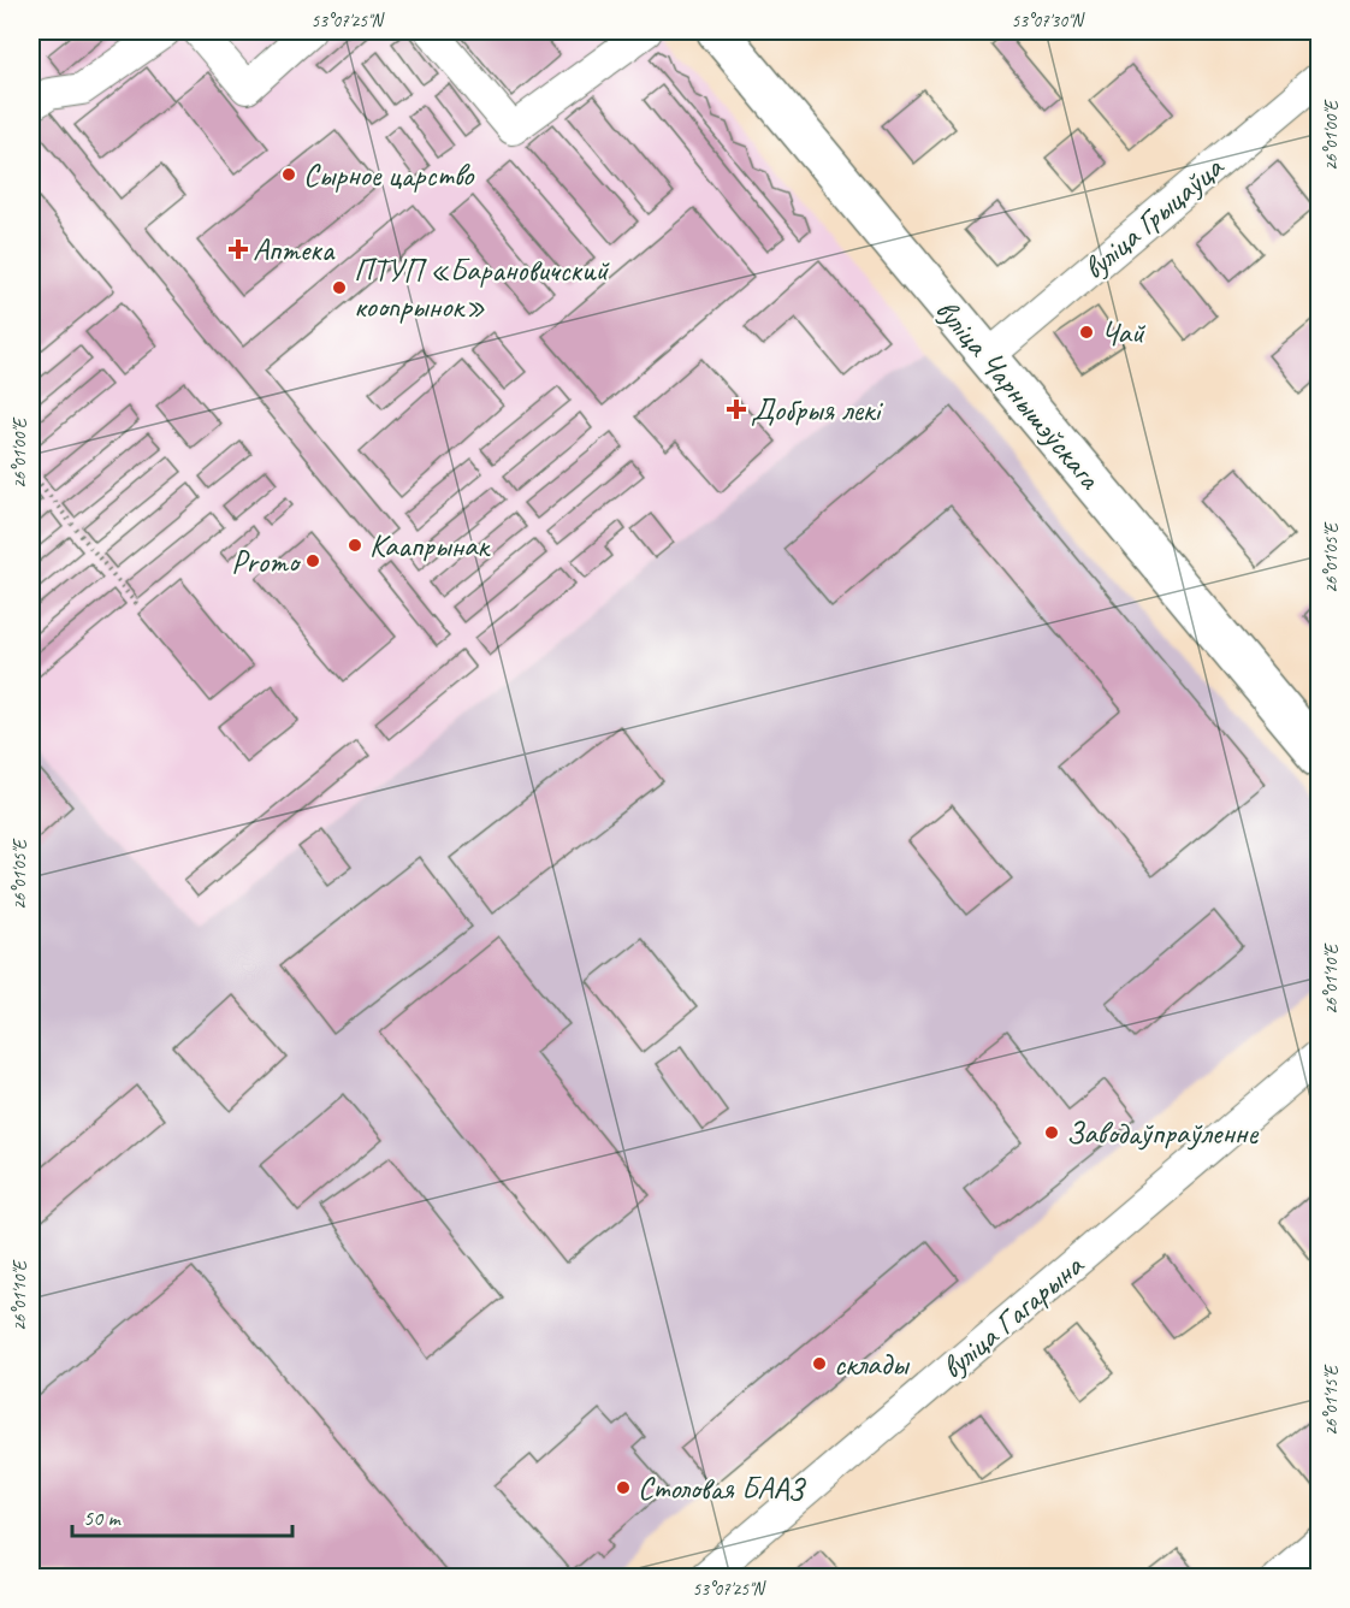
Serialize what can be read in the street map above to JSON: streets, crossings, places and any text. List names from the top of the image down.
{
  "streets": {
    "main road": ["вуліца Чарнышэўскага"],
    "street": ["вуліца Грыцаўца", "вуліца Гагарына"]
  },
  "crossings": [
    ["вуліца Грыцаўца", "вуліца Чарнышэўскага"]
  ],
  "places": {
    "other": [
      "Сырное царство",
      "ПТУП «Барановичский коопрынок»",
      "Чай",
      "Каапрынак",
      "Promo",
      "Заводаўпраўленне",
      "склады",
      "Столовая БААЗ"
    ],
    "health": ["Аптека", "Добрыя лекі"]
  },
  "scale_bar": "50 m",
  "coordinates": [
    "53°07'25\"N",
    "53°07'30\"N",
    "26°01'00\"E",
    "26°01'05\"E",
    "26°01'10\"E",
    "26°01'15\"E"
  ]
}
